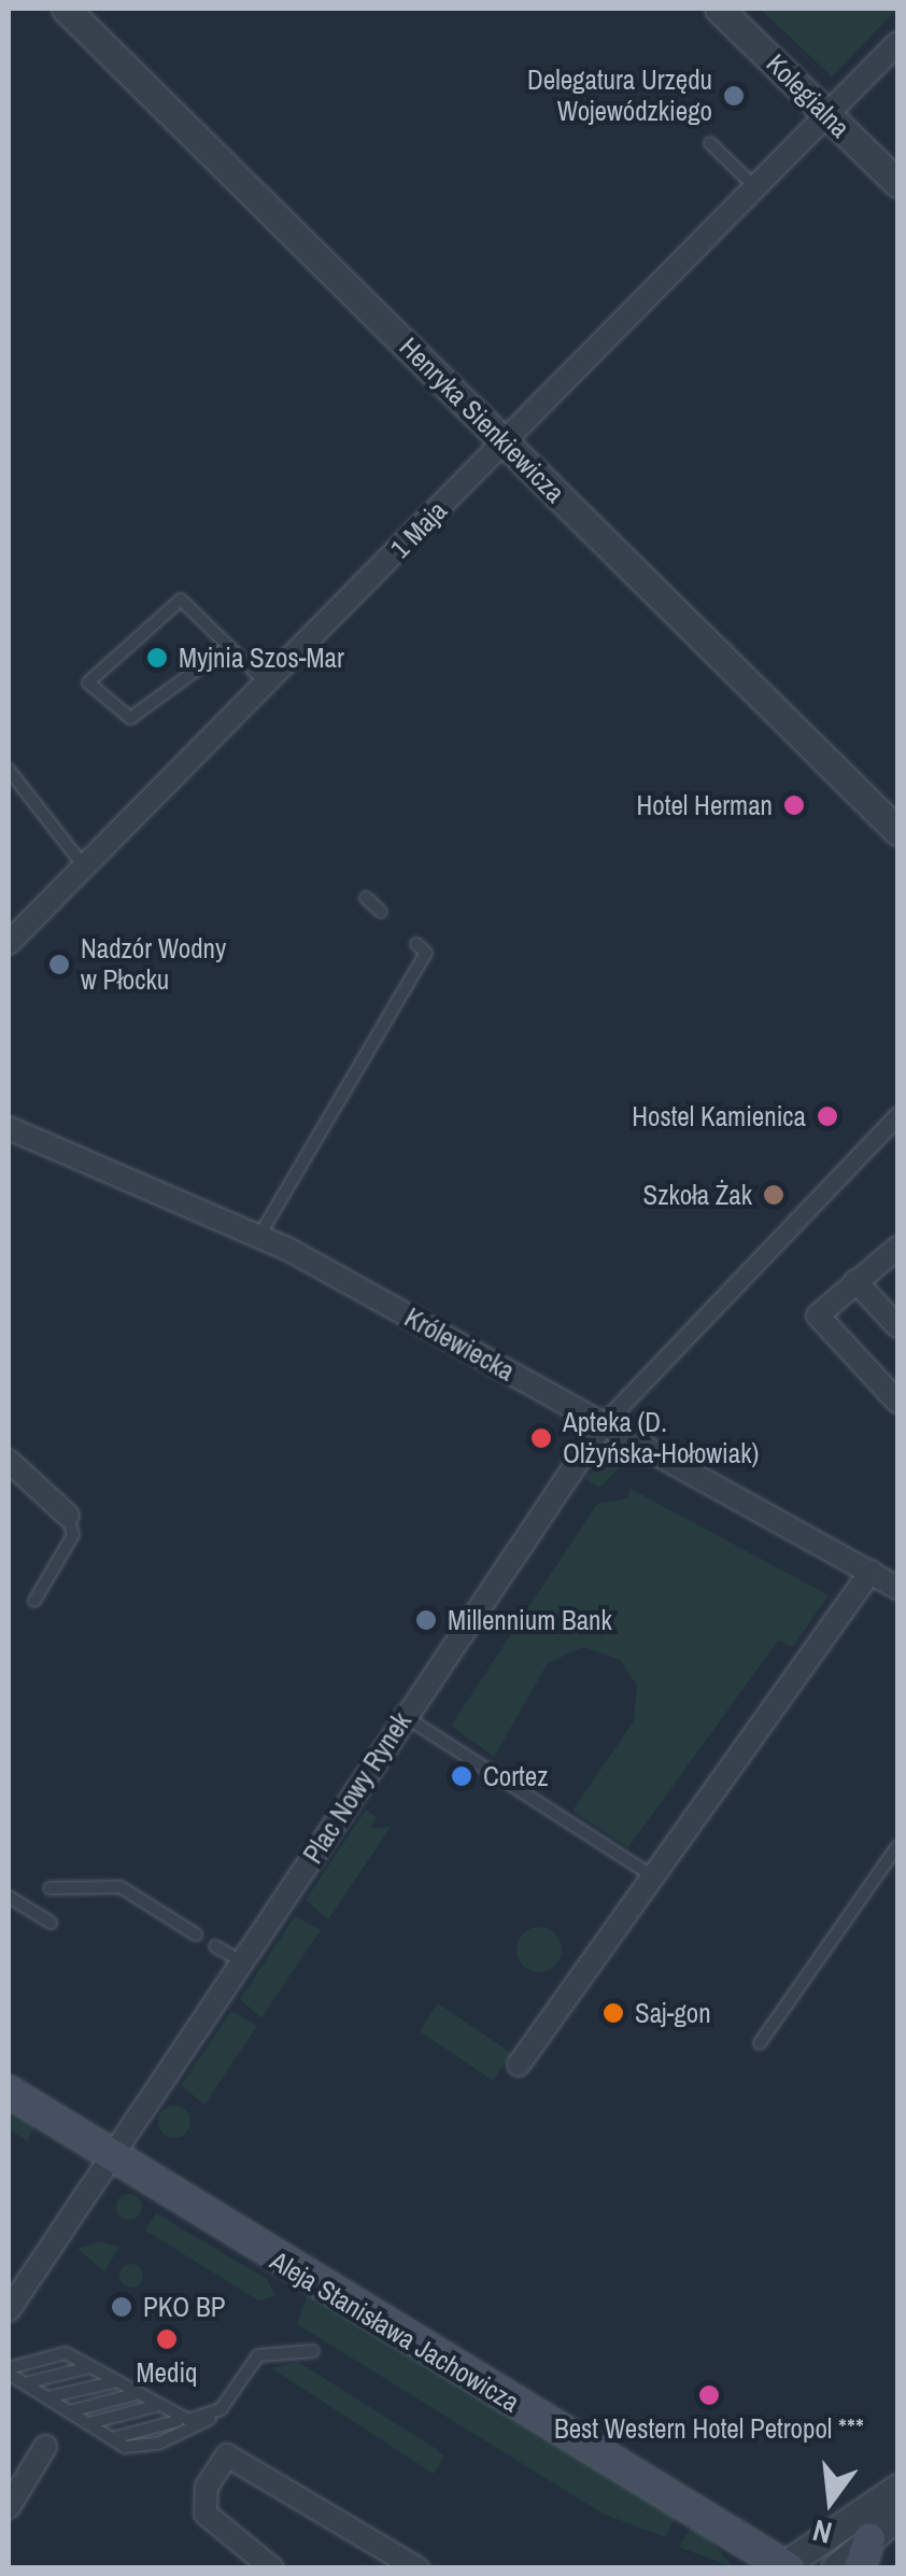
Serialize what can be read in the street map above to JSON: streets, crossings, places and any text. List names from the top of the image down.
{
  "streets": {
    "main road": ["Aleja Stanisława Jachowicza"],
    "street": [
      "Kolegialna",
      "Henryka Sienkiewicza",
      "1 Maja",
      "Królewiecka",
      "Plac Nowy Rynek"
    ]
  },
  "crossings": [
    ["Kolegialna", "1 Maja"],
    ["Henryka Sienkiewicza", "1 Maja"],
    ["Królewiecka", "Plac Nowy Rynek"],
    ["Plac Nowy Rynek", "Aleja Stanisława Jachowicza"]
  ],
  "places": [
    "Delegatura Urzędu Wojewódzkiego",
    "Myjnia Szos-Mar",
    "Hotel Herman",
    "Nadzór Wodny w Płocku",
    "Hostel Kamienica",
    "Szkoła Żak",
    "Apteka (D. Olżyńska-Hołowiak)",
    "Millennium Bank",
    "Cortez",
    "Saj-gon",
    "PKO BP",
    "Mediq",
    "Best Western Hotel Petropol ***"
  ],
  "north": "bottom"
}
